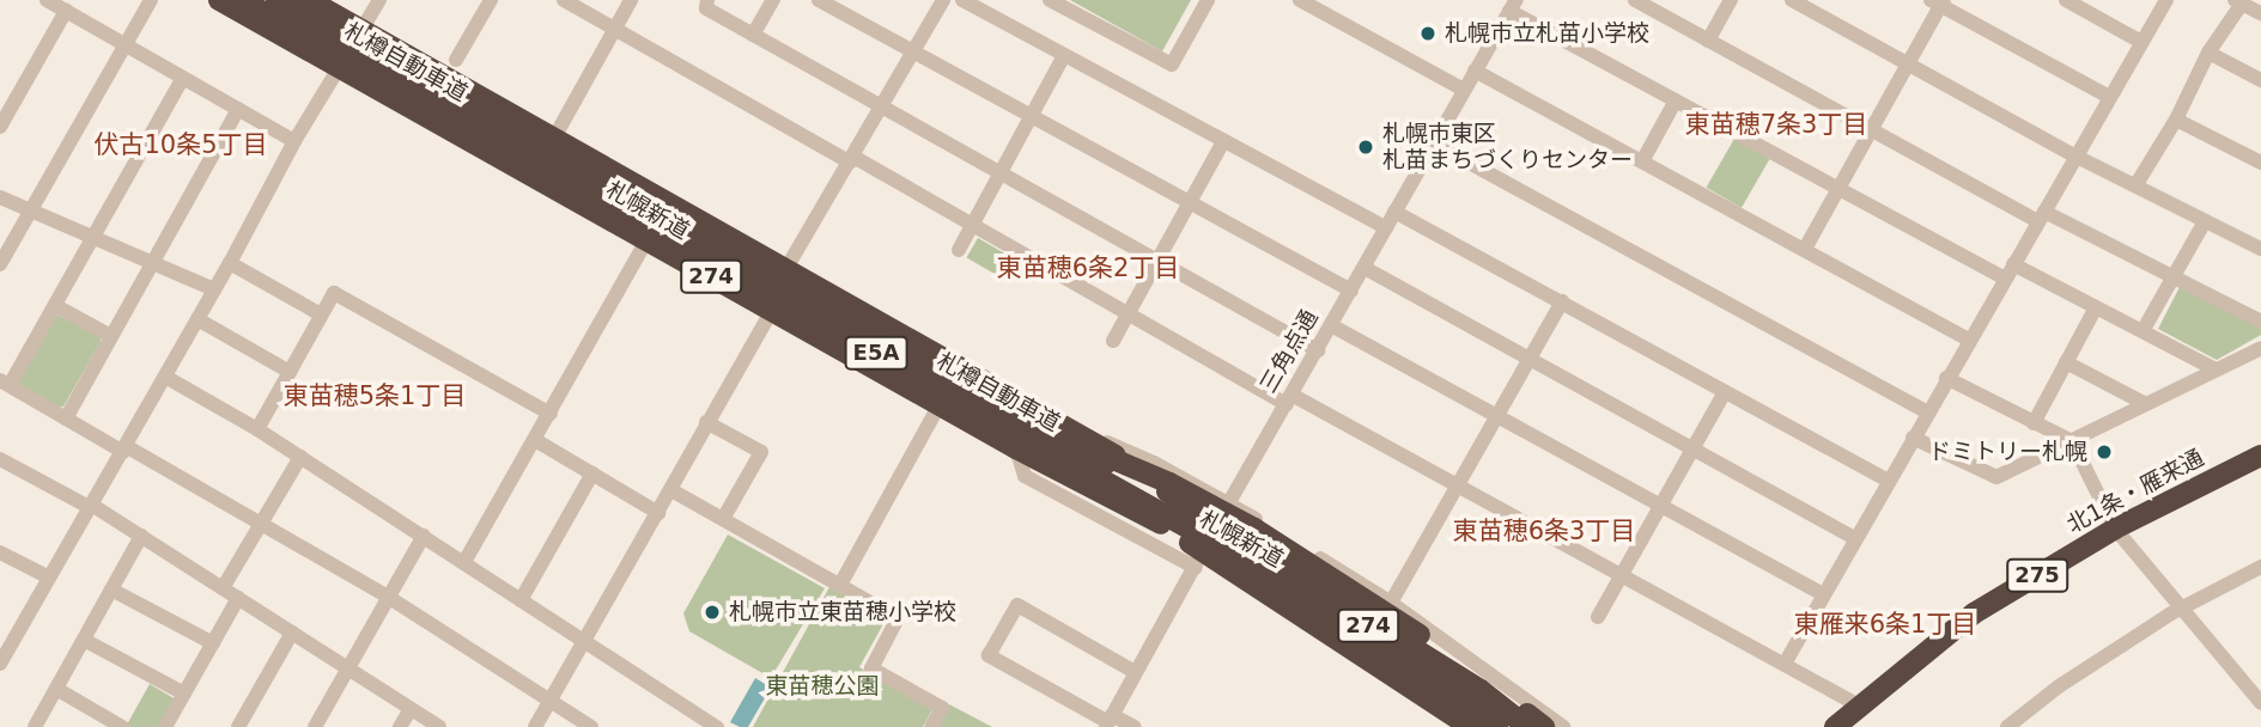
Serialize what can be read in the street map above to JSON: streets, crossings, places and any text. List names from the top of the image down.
{
  "streets": {
    "highway": [
      "札樽自動車道",
      "札幌新道",
      "274",
      "E5A",
      "北1条・雁来通",
      "275"
    ],
    "street": ["三角点通"]
  },
  "crossings": [
    ["札樽自動車道", "札幌新道"],
    ["札幌新道", "三角点通"]
  ],
  "districts": [
    "東苗穂7条3丁目",
    "伏古10条5丁目",
    "東苗穂6条2丁目",
    "東苗穂5条1丁目",
    "東苗穂6条3丁目",
    "東雁来6条1丁目"
  ],
  "parks": ["東苗穂公園"],
  "places": [
    "札幌市立札苗小学校",
    "札幌市東区 札苗まちづくりセンター",
    "ドミトリー札幌",
    "札幌市立東苗穂小学校"
  ]
}
